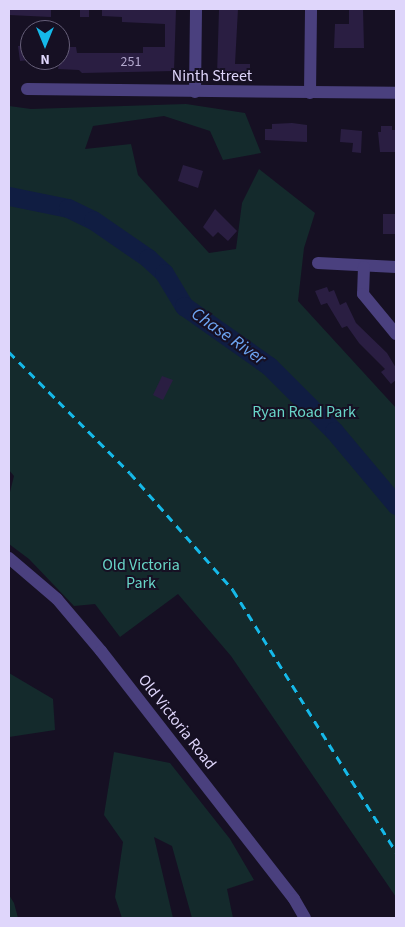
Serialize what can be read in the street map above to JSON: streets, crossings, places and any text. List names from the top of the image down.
{
  "streets": {
    "street": ["Ninth Street", "Old Victoria Road"]
  },
  "water": ["Chase River"],
  "parks": ["Ryan Road Park", "Old Victoria Park"],
  "house_numbers": ["251"],
  "north": "bottom"
}
